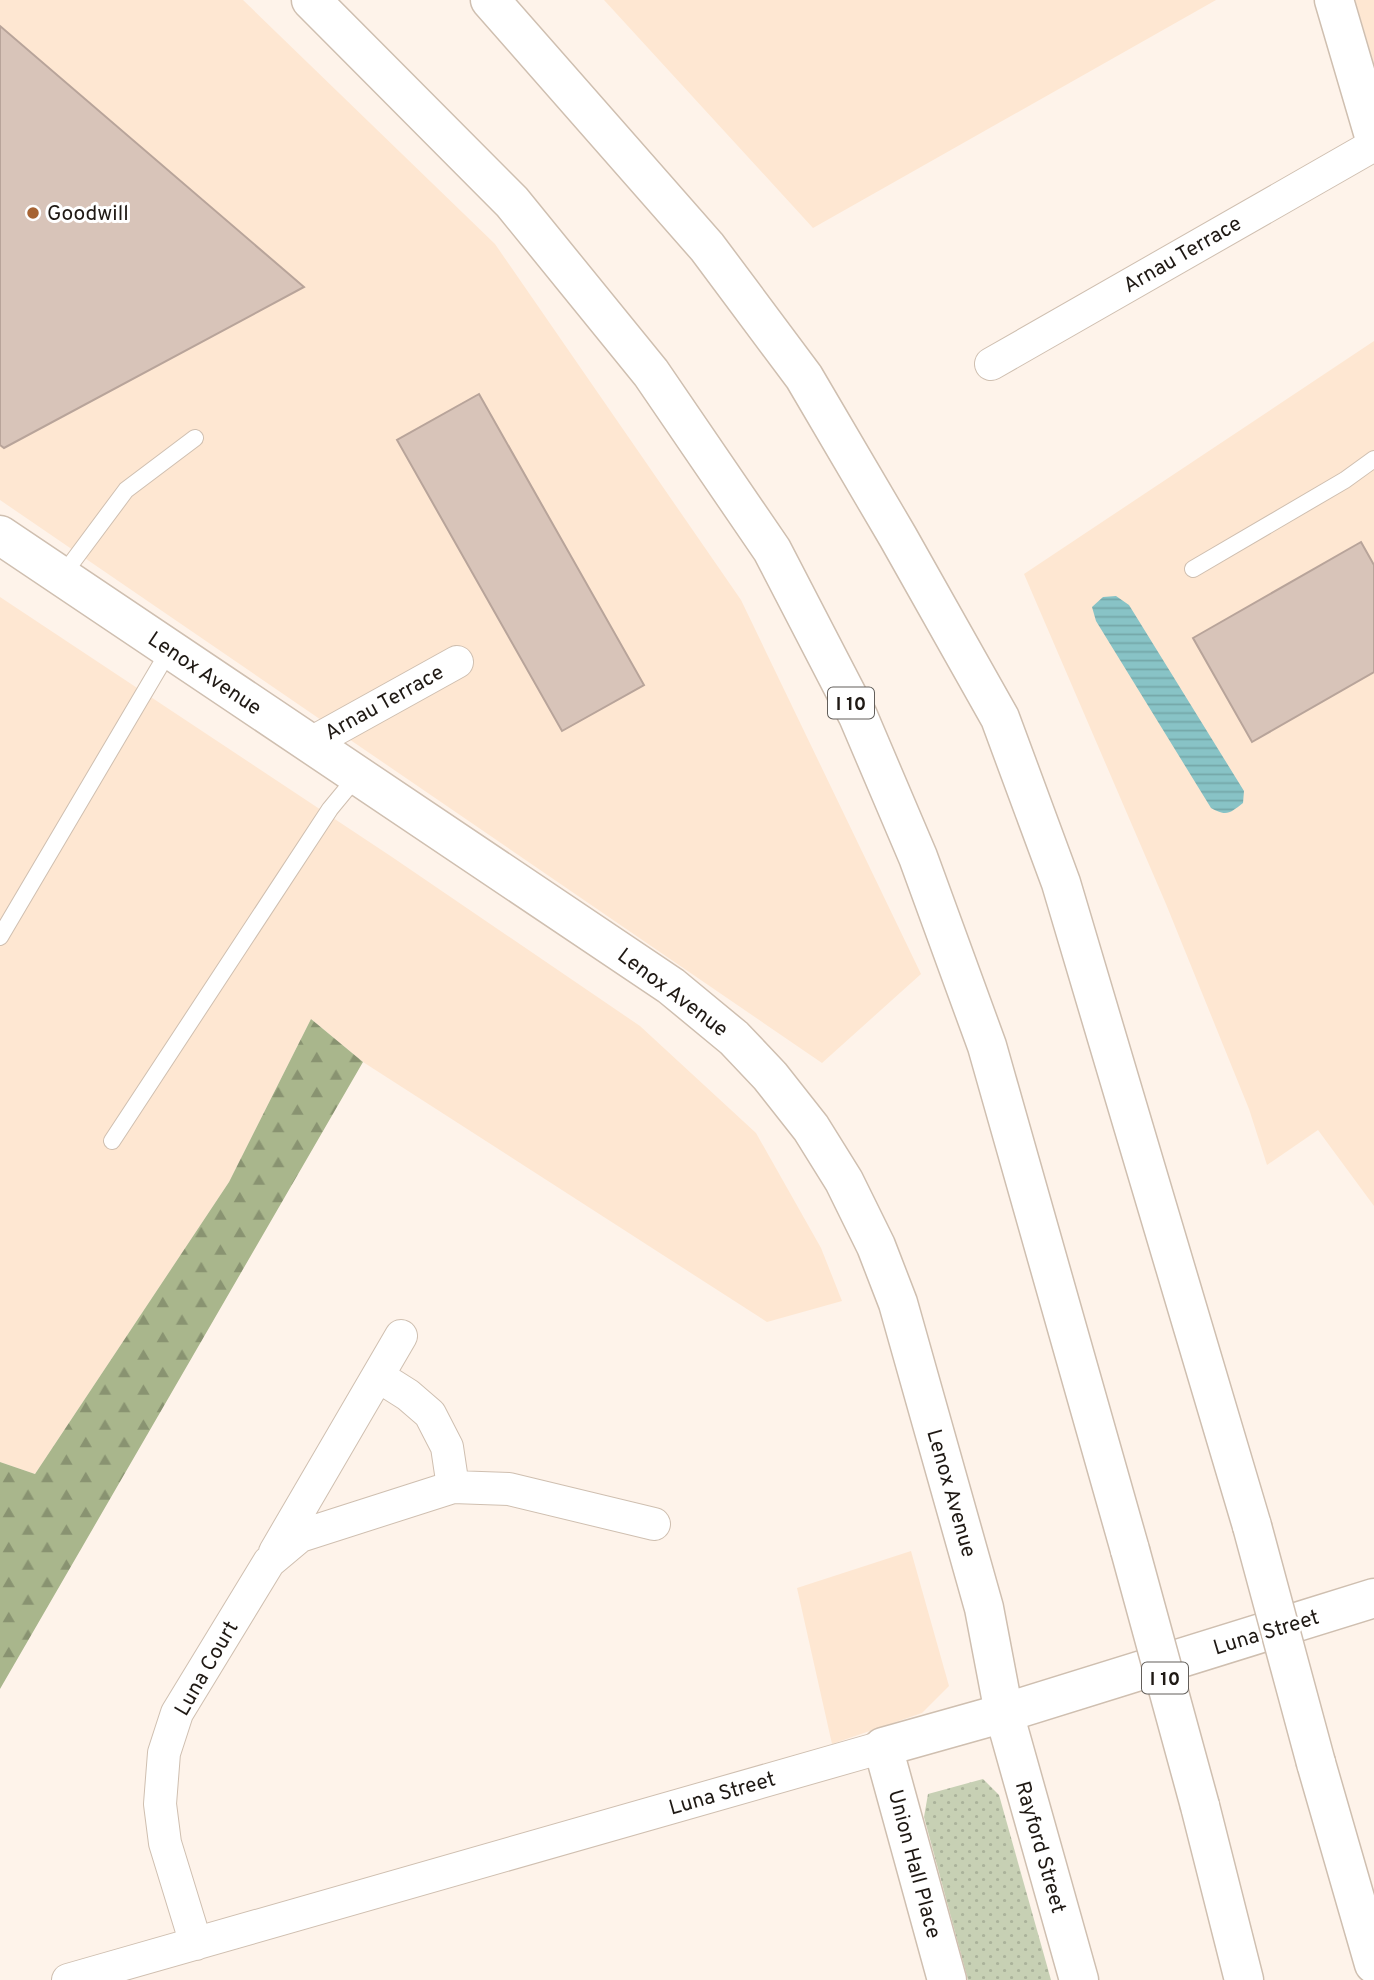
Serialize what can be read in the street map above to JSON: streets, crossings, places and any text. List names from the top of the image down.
{
  "streets": {
    "main road": [
      "Lenox Avenue",
      "I 10",
      "Luna Street",
      "Rayford Street",
      "Union Hall Place"
    ],
    "street": ["Arnau Terrace", "Luna Court"]
  },
  "crossings": [
    ["Arnau Terrace", "Lenox Avenue"],
    ["Lenox Avenue", "Luna Street"],
    ["Lenox Avenue", "Rayford Street"],
    ["Luna Street", "Luna Court"],
    ["Luna Street", "Rayford Street"],
    ["Luna Street", "Union Hall Place"]
  ],
  "places": ["Goodwill"]
}
